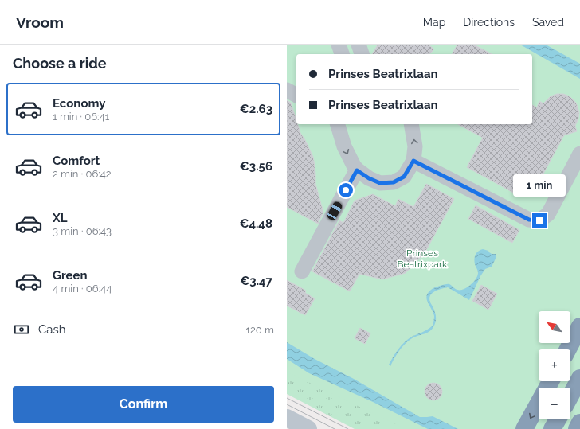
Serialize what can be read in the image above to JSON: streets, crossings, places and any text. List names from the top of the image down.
{
  "parks": ["Prinses Beatrixpark"],
  "north": "top left",
  "page": {
    "header": "Vroom",
    "nav": ["Map", "Directions", "Saved"],
    "heading": "Choose a ride",
    "banner": ["Prinses Beatrixlaan", "Prinses Beatrixlaan"],
    "list": [
      {
        "name": "Economy",
        "note": "1 min · 06:41",
        "value": "€2.63"
      },
      {
        "name": "Comfort",
        "note": "2 min · 06:42",
        "value": "€3.56"
      },
      {
        "name": "XL",
        "note": "3 min · 06:43",
        "value": "€4.48"
      },
      {
        "name": "Green",
        "note": "4 min · 06:44",
        "value": "€3.47"
      }
    ],
    "bubble": "1 min",
    "map_buttons": ["+", "−"],
    "pay": ["Cash", "120 m"],
    "buttons": "Confirm"
  }
}
